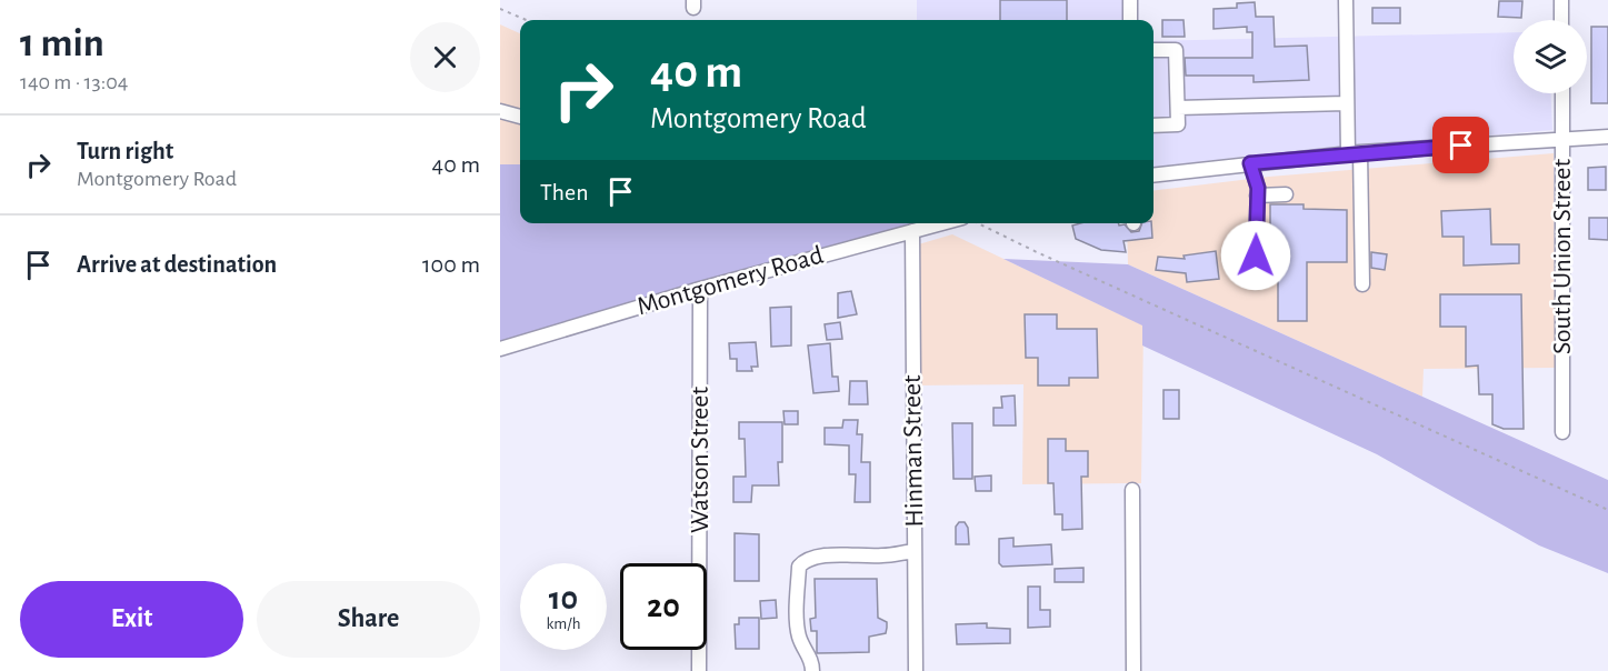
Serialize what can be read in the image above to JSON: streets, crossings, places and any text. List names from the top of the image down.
{
  "streets": {
    "street": [
      "South Union Street",
      "Montgomery Road",
      "Hinman Street",
      "Watson Street"
    ]
  },
  "crossings": [
    ["Montgomery Road", "Hinman Street"],
    ["Montgomery Road", "Watson Street"]
  ],
  "page": {
    "heading": ["1 min", "140 m · 13:04"],
    "turn": ["40 m", "Montgomery Road"],
    "list": [
      {
        "name": "Turn right",
        "note": "Montgomery Road",
        "value": "40 m"
      },
      {
        "name": "Arrive at destination",
        "value": "100 m"
      }
    ],
    "then": "Then",
    "speed": "10 km/h",
    "limit": "20",
    "buttons": ["Exit", "Share"]
  }
}
